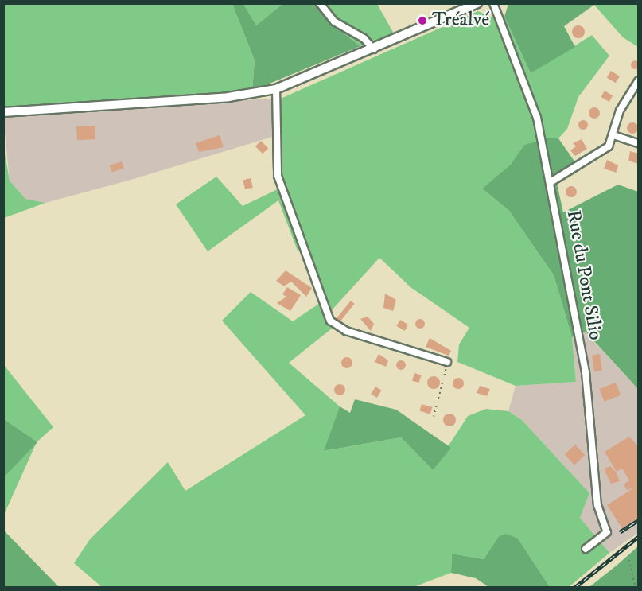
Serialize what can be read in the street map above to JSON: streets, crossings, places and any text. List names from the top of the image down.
{
  "streets": {
    "street": ["Rue du Pont Silio"]
  },
  "places": ["Tréalvé"]
}
